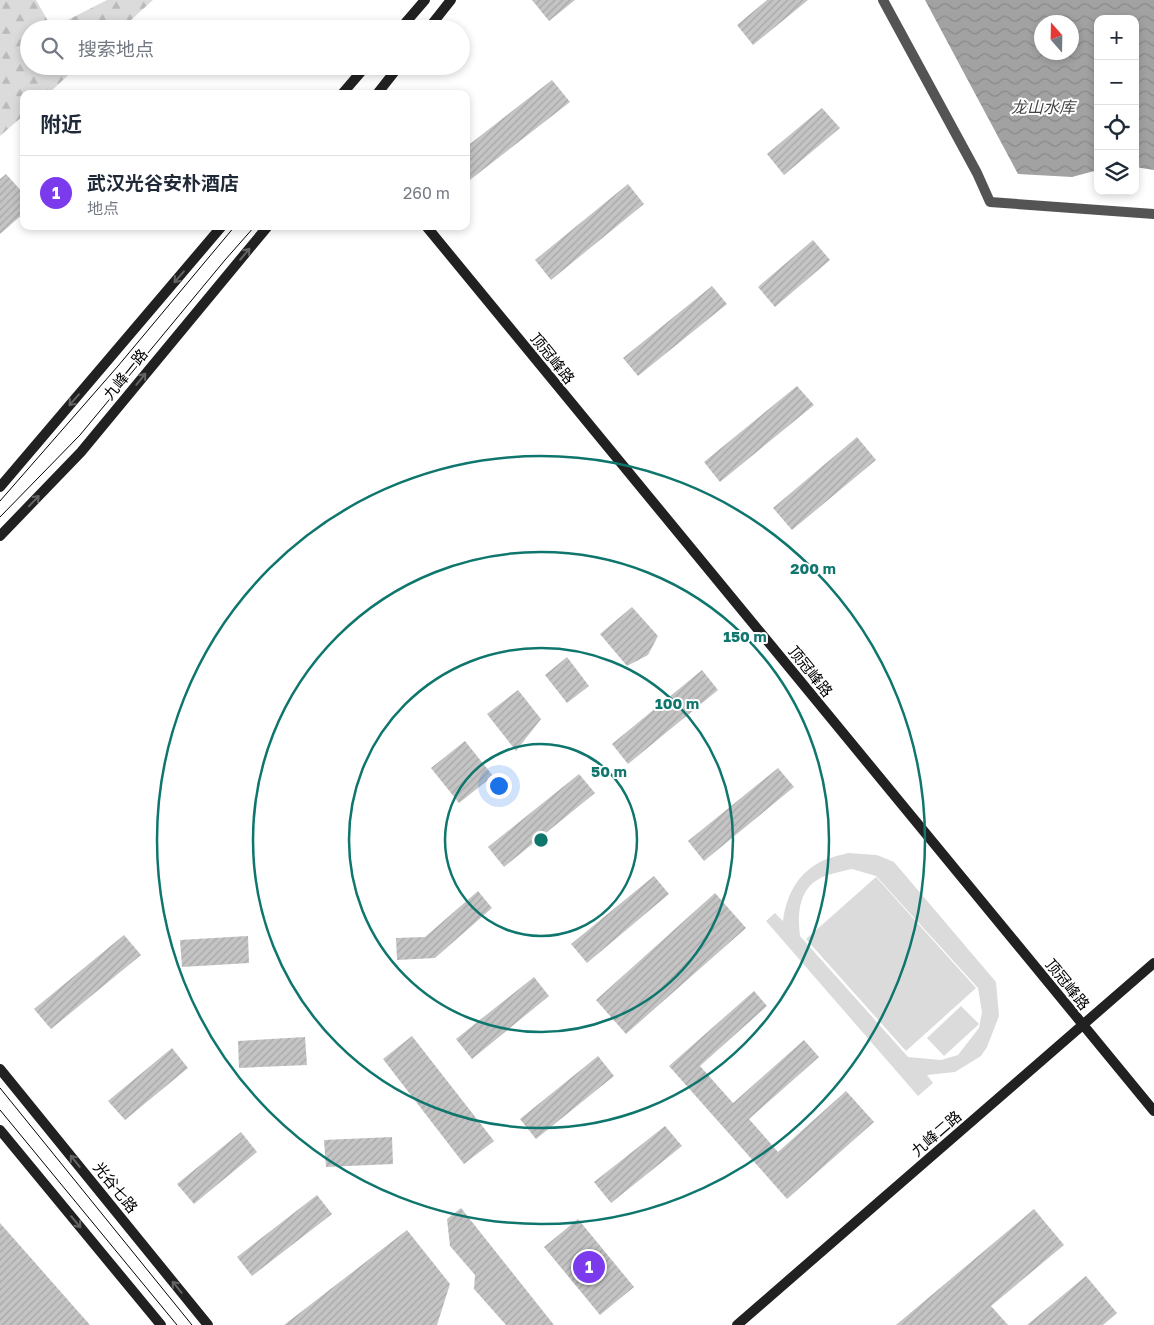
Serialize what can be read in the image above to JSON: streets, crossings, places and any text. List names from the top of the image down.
{
  "streets": {
    "street": [
      "顶冠峰路",
      "九峰一路",
      "九峰二路",
      "光谷七路"
    ]
  },
  "crossings": [
    ["顶冠峰路", "九峰二路"]
  ],
  "water": ["龙山水库"],
  "north": "top",
  "page": {
    "map_buttons": ["+", "−"],
    "search": "搜索地点",
    "heading": "附近",
    "list": [
      {
        "mark": "1",
        "name": "武汉光谷安朴酒店",
        "note": "地点",
        "value": "260 m"
      }
    ],
    "pins": "1"
  },
  "rings": [
    "200 m",
    "150 m",
    "100 m",
    "50 m"
  ]
}
